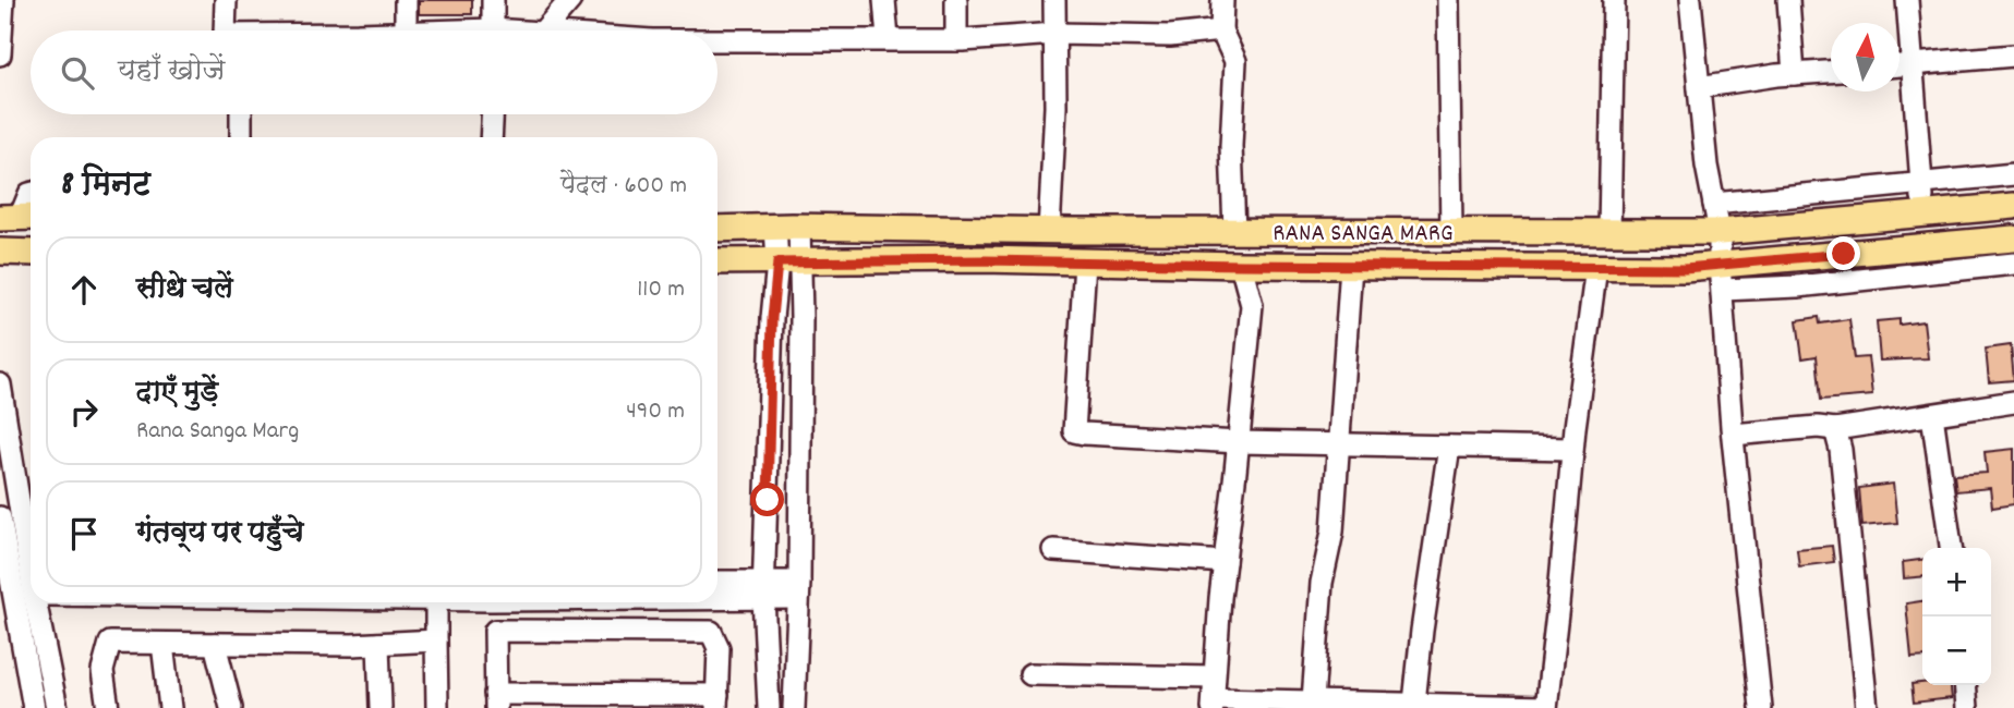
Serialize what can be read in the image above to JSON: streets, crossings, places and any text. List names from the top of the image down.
{
  "streets": {
    "main road": ["RANA SANGA MARG"]
  },
  "north": "top",
  "page": {
    "search": "यहाँ खोजें",
    "heading": ["8 मिनट", "पैदल · 600 m"],
    "list": [
      ["सीधे चलें", "110 m"],
      ["दाएँ मुड़ें", "Rana Sanga Marg", "490 m"],
      "गंतव्य पर पहुँचे"
    ],
    "map_buttons": ["+", "−"]
  }
}
